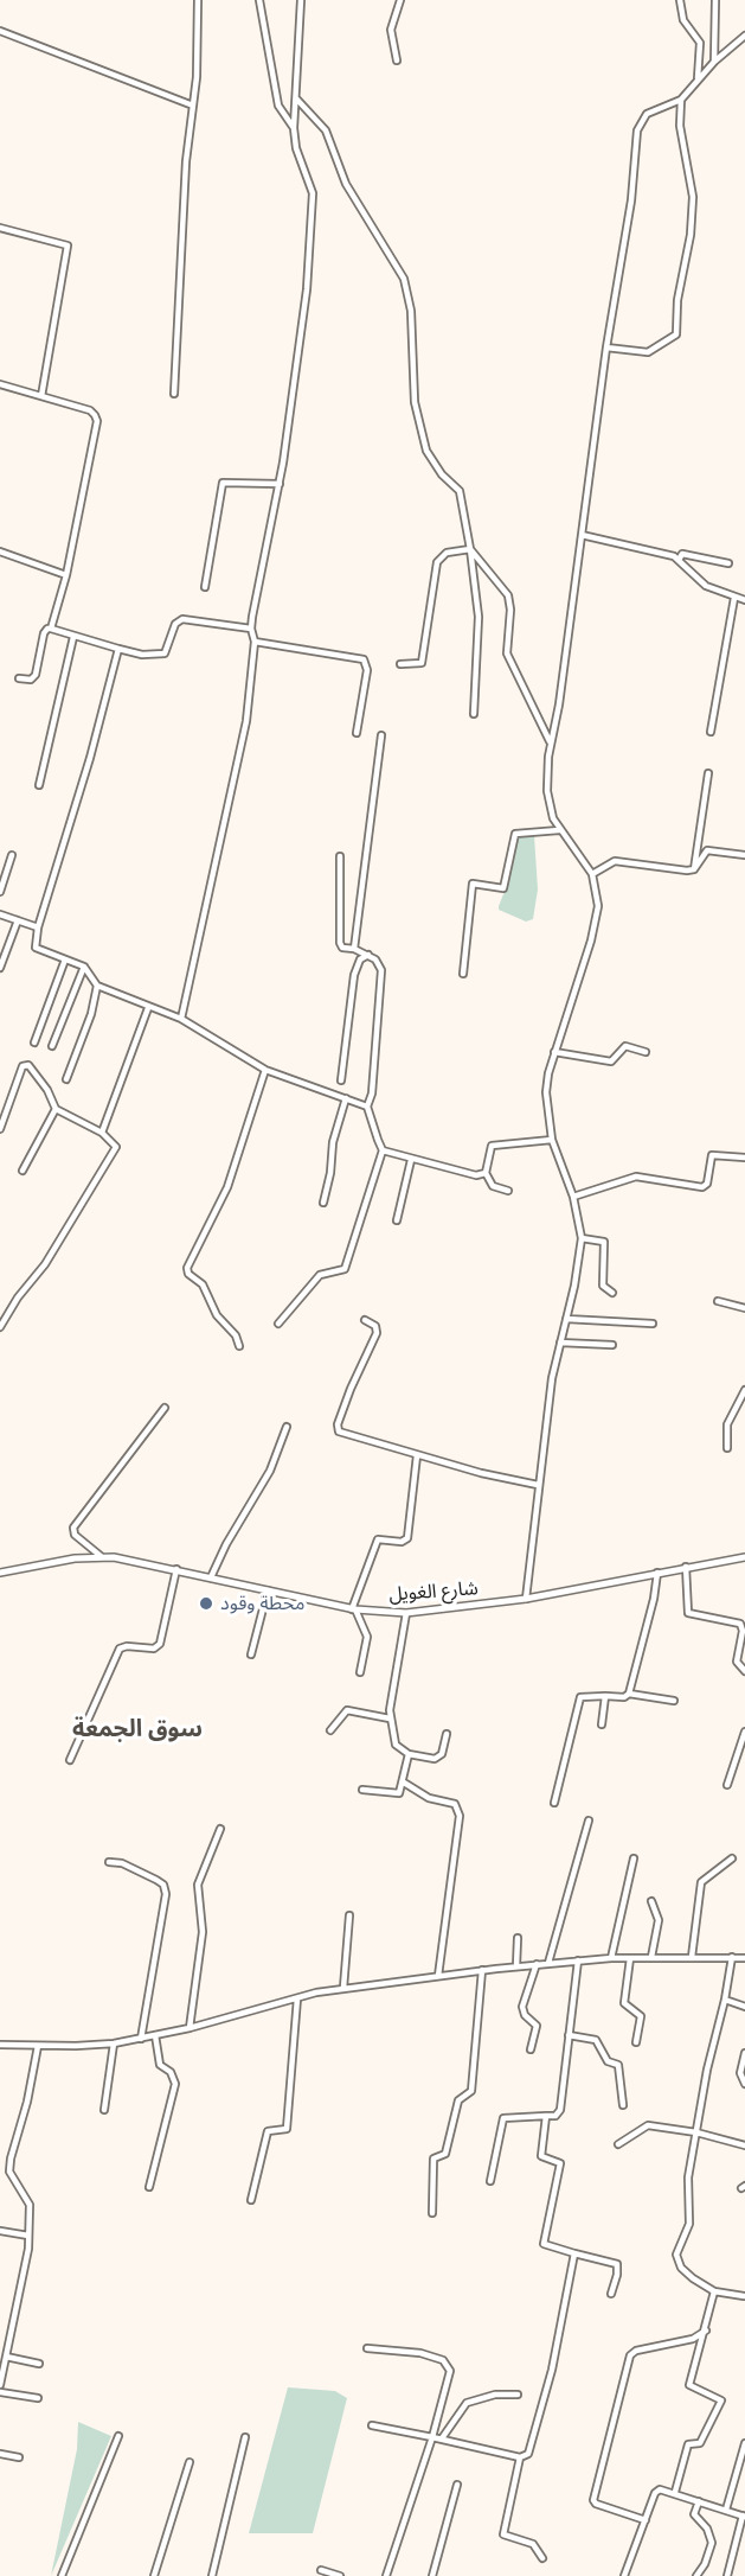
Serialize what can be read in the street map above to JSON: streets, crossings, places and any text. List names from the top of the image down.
{
  "streets": {
    "street": ["شارع الغويل"]
  },
  "districts": ["سوق الجمعة"],
  "places": ["محطة وقود"]
}
